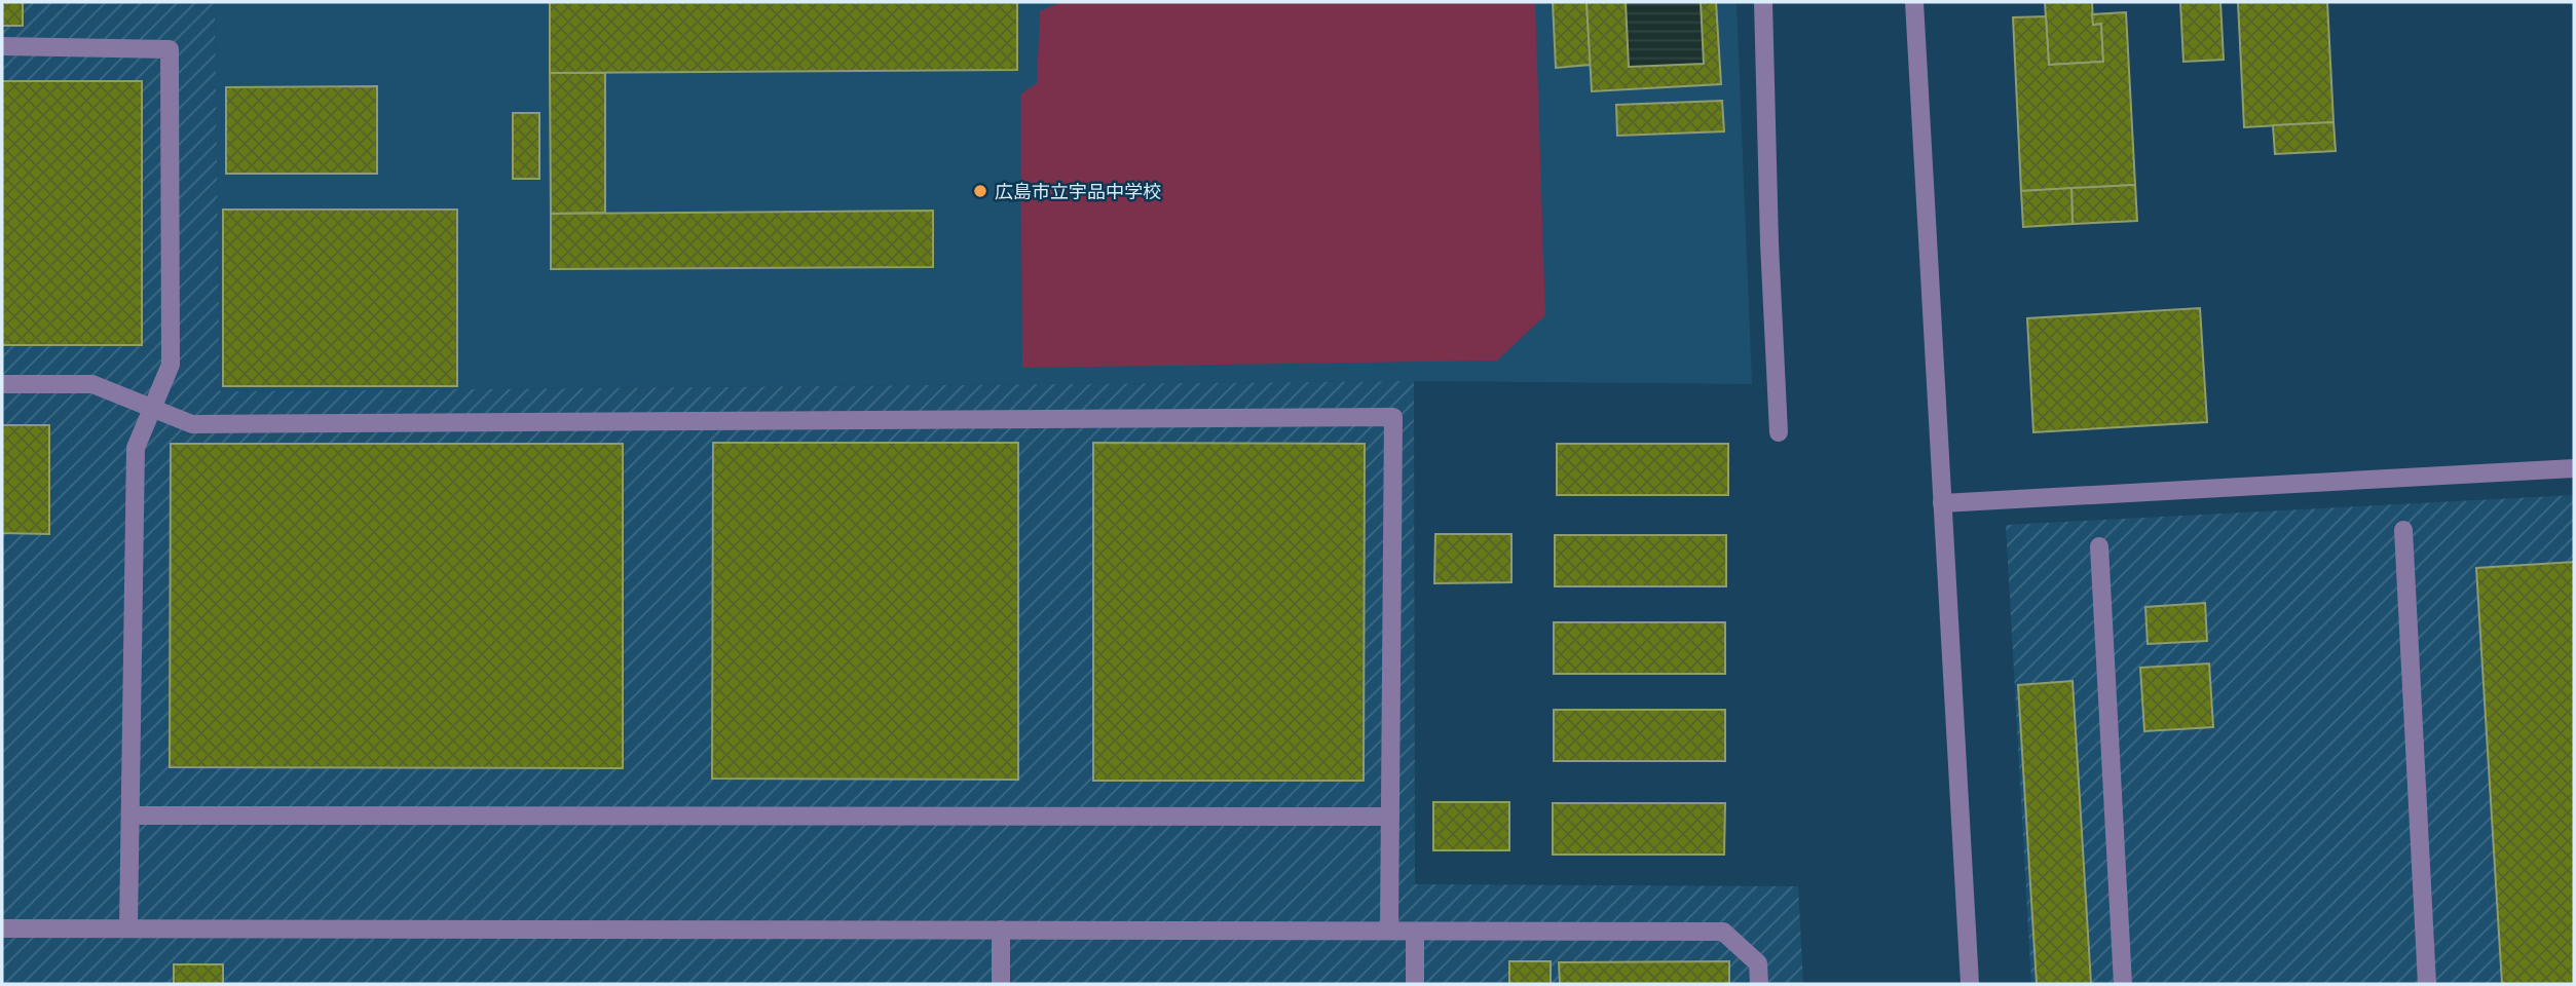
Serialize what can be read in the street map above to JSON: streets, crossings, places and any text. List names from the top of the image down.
{
  "places": ["広島市立宇品中学校"]
}
